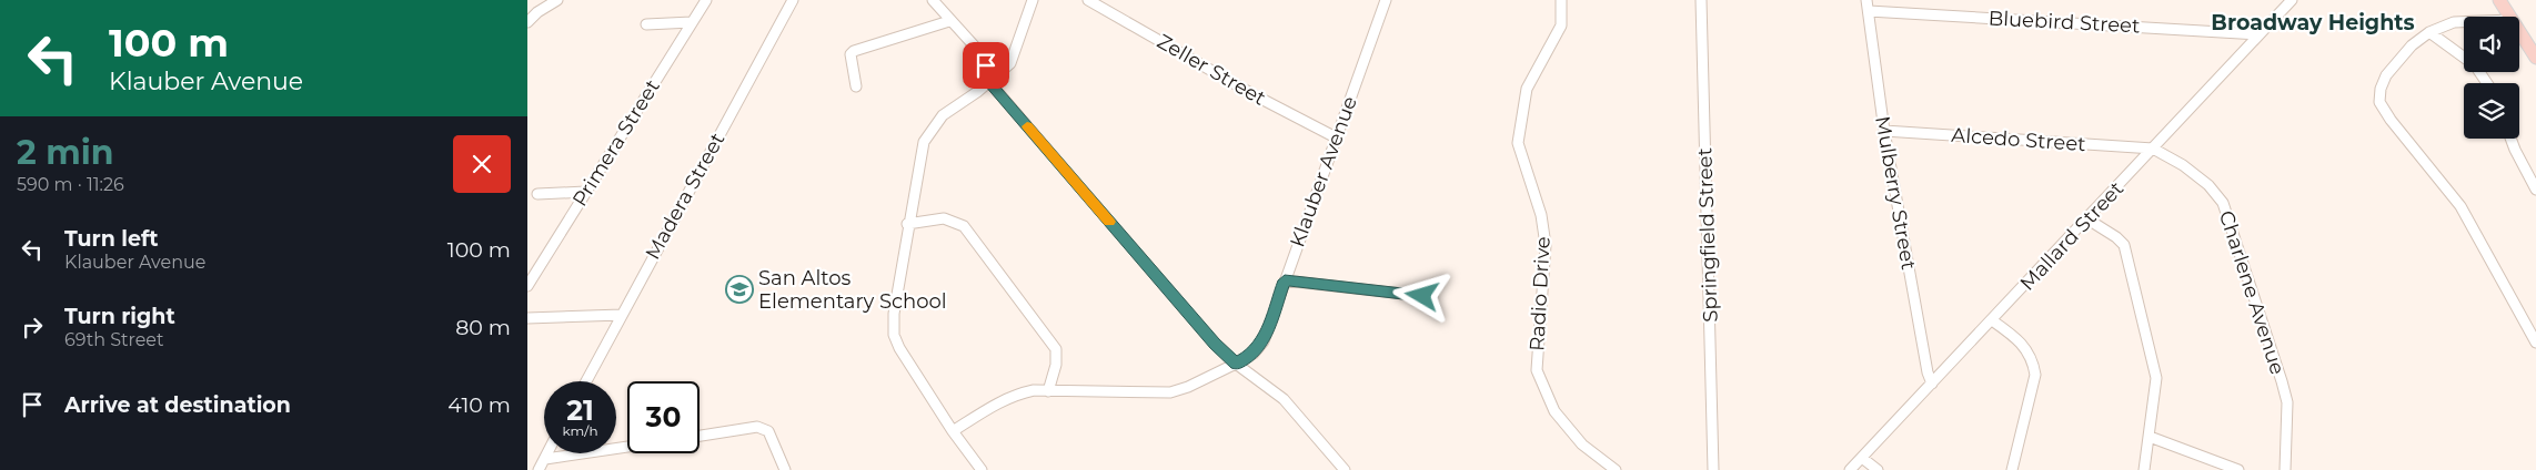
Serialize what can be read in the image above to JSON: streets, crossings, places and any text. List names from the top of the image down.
{
  "streets": {
    "street": [
      "Bluebird Street",
      "Zeller Street",
      "Alcedo Street",
      "Primera Street",
      "Klauber Avenue",
      "Mulberry Street",
      "Madera Street",
      "Springfield Street",
      "Mallard Street",
      "Charlene Avenue",
      "Radio Drive"
    ]
  },
  "crossings": [
    ["Bluebird Street", "Mulberry Street"],
    ["Bluebird Street", "Mallard Street"],
    ["Zeller Street", "Klauber Avenue"],
    ["Alcedo Street", "Mulberry Street"],
    ["Alcedo Street", "Mallard Street"],
    ["Alcedo Street", "Charlene Avenue"],
    ["Mulberry Street", "Mallard Street"],
    ["Mallard Street", "Charlene Avenue"]
  ],
  "districts": ["Broadway Heights"],
  "places": {
    "school or university": ["San Altos Elementary School"]
  },
  "page": {
    "turn": ["100 m", "Klauber Avenue"],
    "heading": ["2 min", "590 m · 11:26"],
    "list": [
      {
        "name": "Turn left",
        "note": "Klauber Avenue",
        "value": "100 m"
      },
      {
        "name": "Turn right",
        "note": "69th Street",
        "value": "80 m"
      },
      {
        "name": "Arrive at destination",
        "value": "410 m"
      }
    ],
    "speed": "21 km/h",
    "limit": "30"
  }
}
